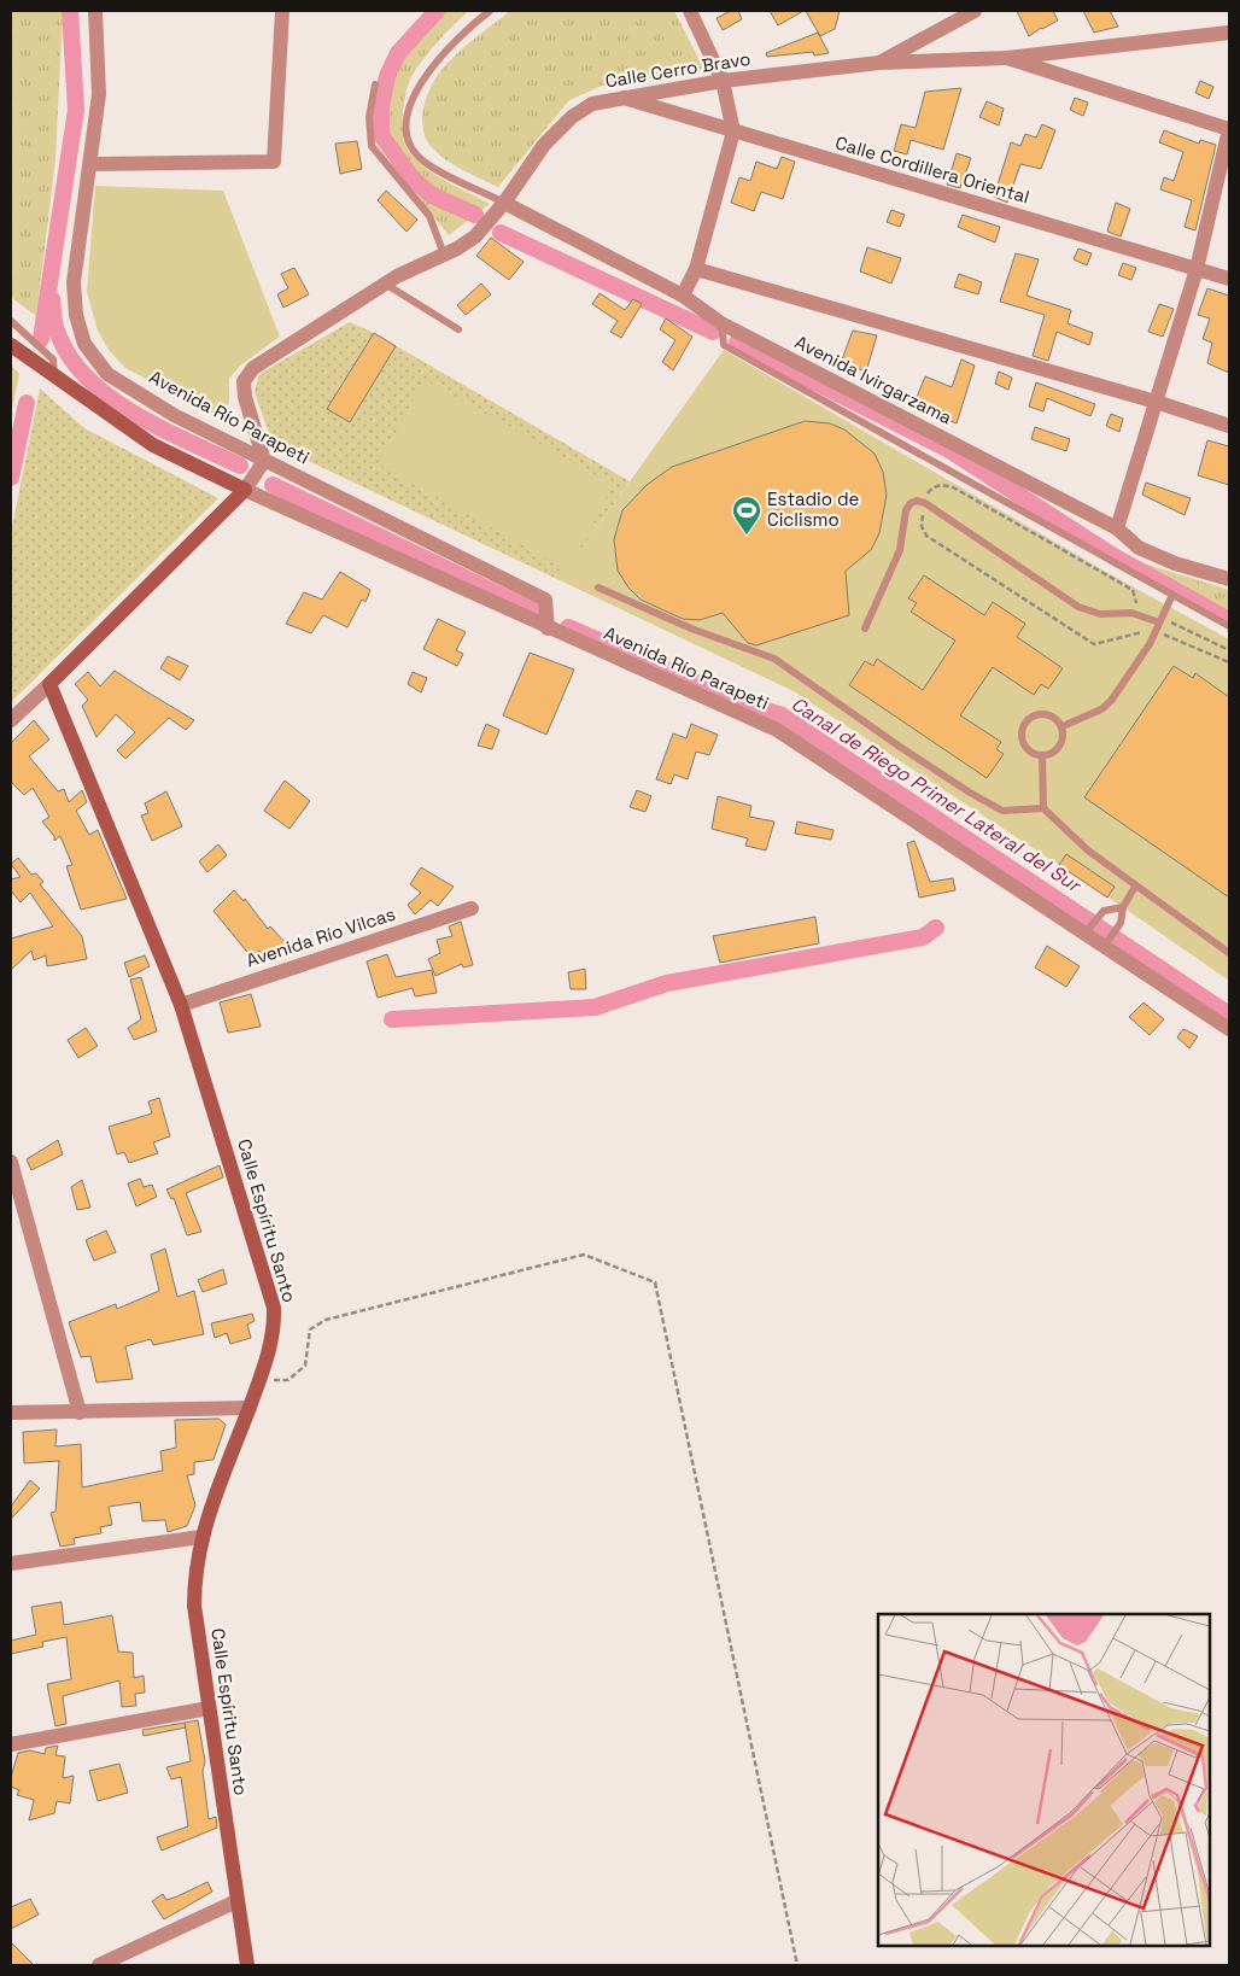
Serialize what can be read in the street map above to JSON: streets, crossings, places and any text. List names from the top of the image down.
{
  "streets": {
    "main road": ["Avenida Río Parapeti", "Calle Espíritu Santo"],
    "street": [
      "Calle Cerro Bravo",
      "Calle Cordillera Oriental",
      "Avenida Ivirgarzama",
      "Avenida Río Vilcas"
    ]
  },
  "crossings": [
    ["Calle Cerro Bravo", "Calle Cordillera Oriental"],
    ["Calle Cerro Bravo", "Avenida Ivirgarzama"],
    ["Calle Cerro Bravo", "Avenida Río Parapeti"],
    ["Avenida Río Vilcas", "Calle Espíritu Santo"]
  ],
  "water": ["Canal de Riego Primer Lateral del Sur"],
  "places": {
    "sports": ["Estadio de Ciclismo"]
  }
}
